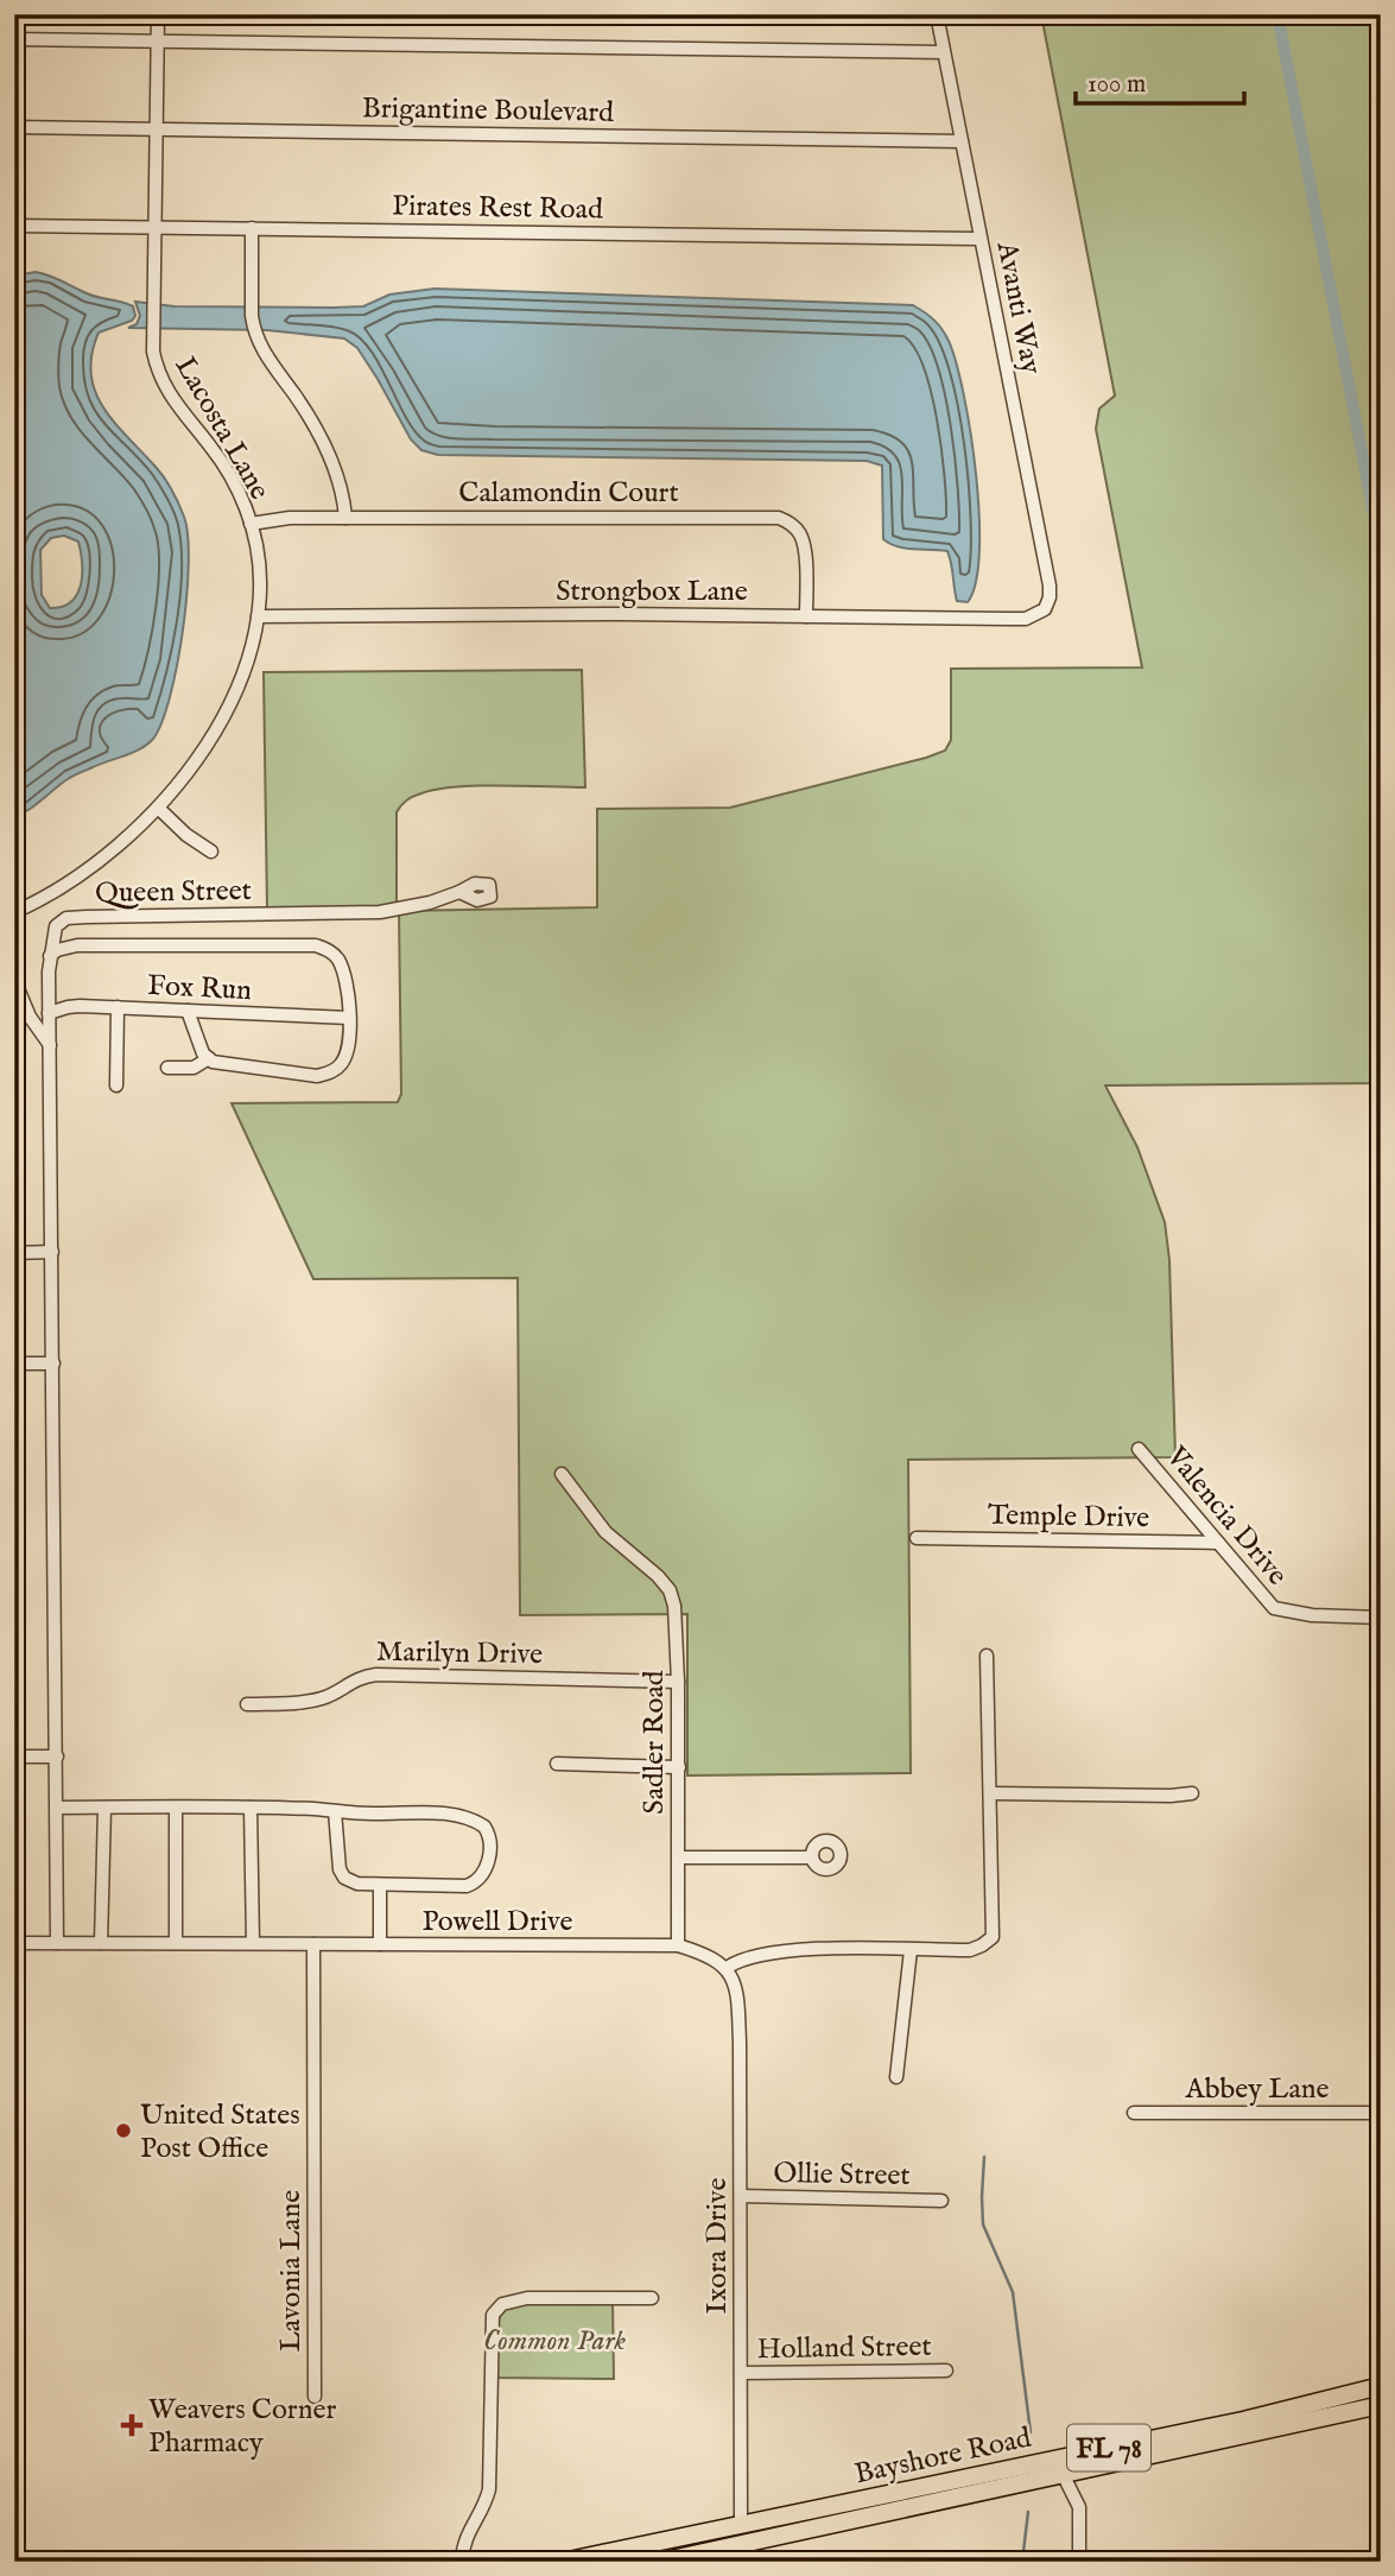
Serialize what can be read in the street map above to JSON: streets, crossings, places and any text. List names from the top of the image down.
{
  "streets": {
    "main road": ["FL 78", "Bayshore Road"],
    "street": [
      "Brigantine Boulevard",
      "Pirates Rest Road",
      "Avanti Way",
      "Lacosta Lane",
      "Calamondin Court",
      "Strongbox Lane",
      "Queen Street",
      "Fox Run",
      "Temple Drive",
      "Valencia Drive",
      "Marilyn Drive",
      "Sadler Road",
      "Powell Drive",
      "Abbey Lane",
      "Ollie Street",
      "Ixora Drive",
      "Lavonia Lane",
      "Holland Street"
    ]
  },
  "crossings": [
    ["Brigantine Boulevard", "Avanti Way"],
    ["Brigantine Boulevard", "Lacosta Lane"],
    ["Pirates Rest Road", "Avanti Way"],
    ["Pirates Rest Road", "Lacosta Lane"],
    ["Avanti Way", "Strongbox Lane"],
    ["Lacosta Lane", "Calamondin Court"],
    ["Lacosta Lane", "Strongbox Lane"],
    ["Calamondin Court", "Strongbox Lane"],
    ["Queen Street", "Fox Run"],
    ["Queen Street", "Powell Drive"],
    ["Temple Drive", "Valencia Drive"],
    ["Marilyn Drive", "Sadler Road"],
    ["Sadler Road", "Powell Drive"],
    ["Powell Drive", "Ixora Drive"],
    ["Powell Drive", "Lavonia Lane"],
    ["Ollie Street", "Ixora Drive"],
    ["Ixora Drive", "Holland Street"],
    ["Ixora Drive", "Bayshore Road"]
  ],
  "parks": ["Common Park"],
  "places": {
    "other": ["United States Post Office"],
    "health": ["Weavers Corner Pharmacy"]
  },
  "scale_bar": "100 m"
}
